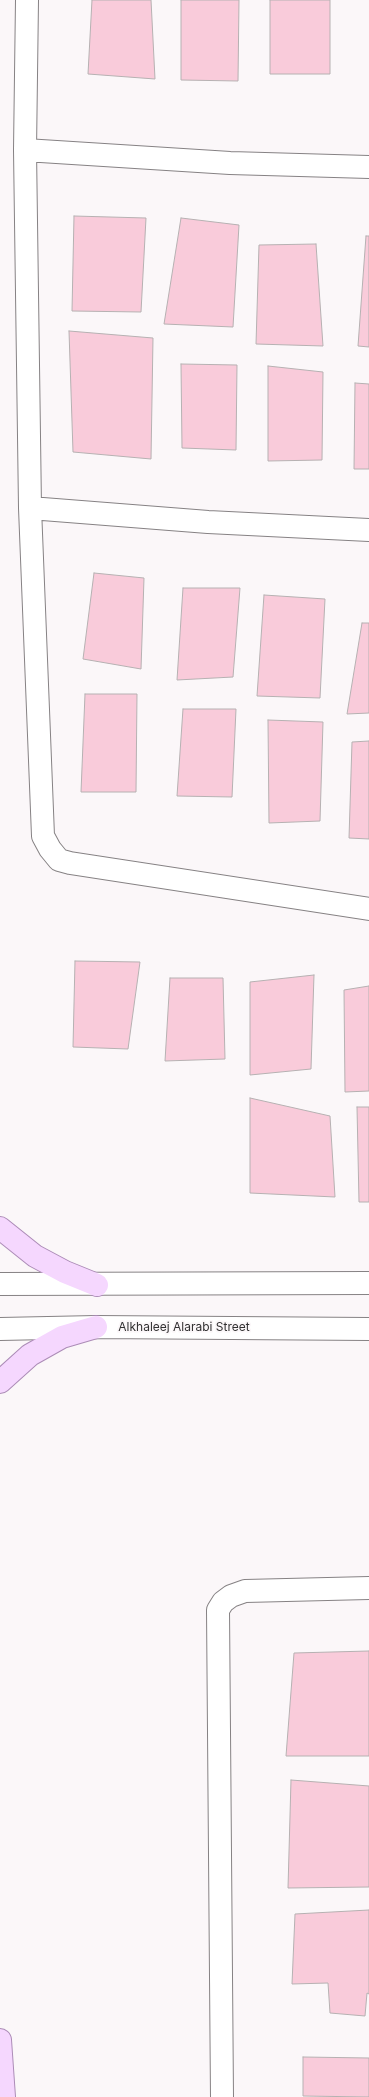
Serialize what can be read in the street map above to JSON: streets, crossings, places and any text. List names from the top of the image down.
{
  "streets": {
    "street": ["Alkhaleej Alarabi Street"]
  }
}
